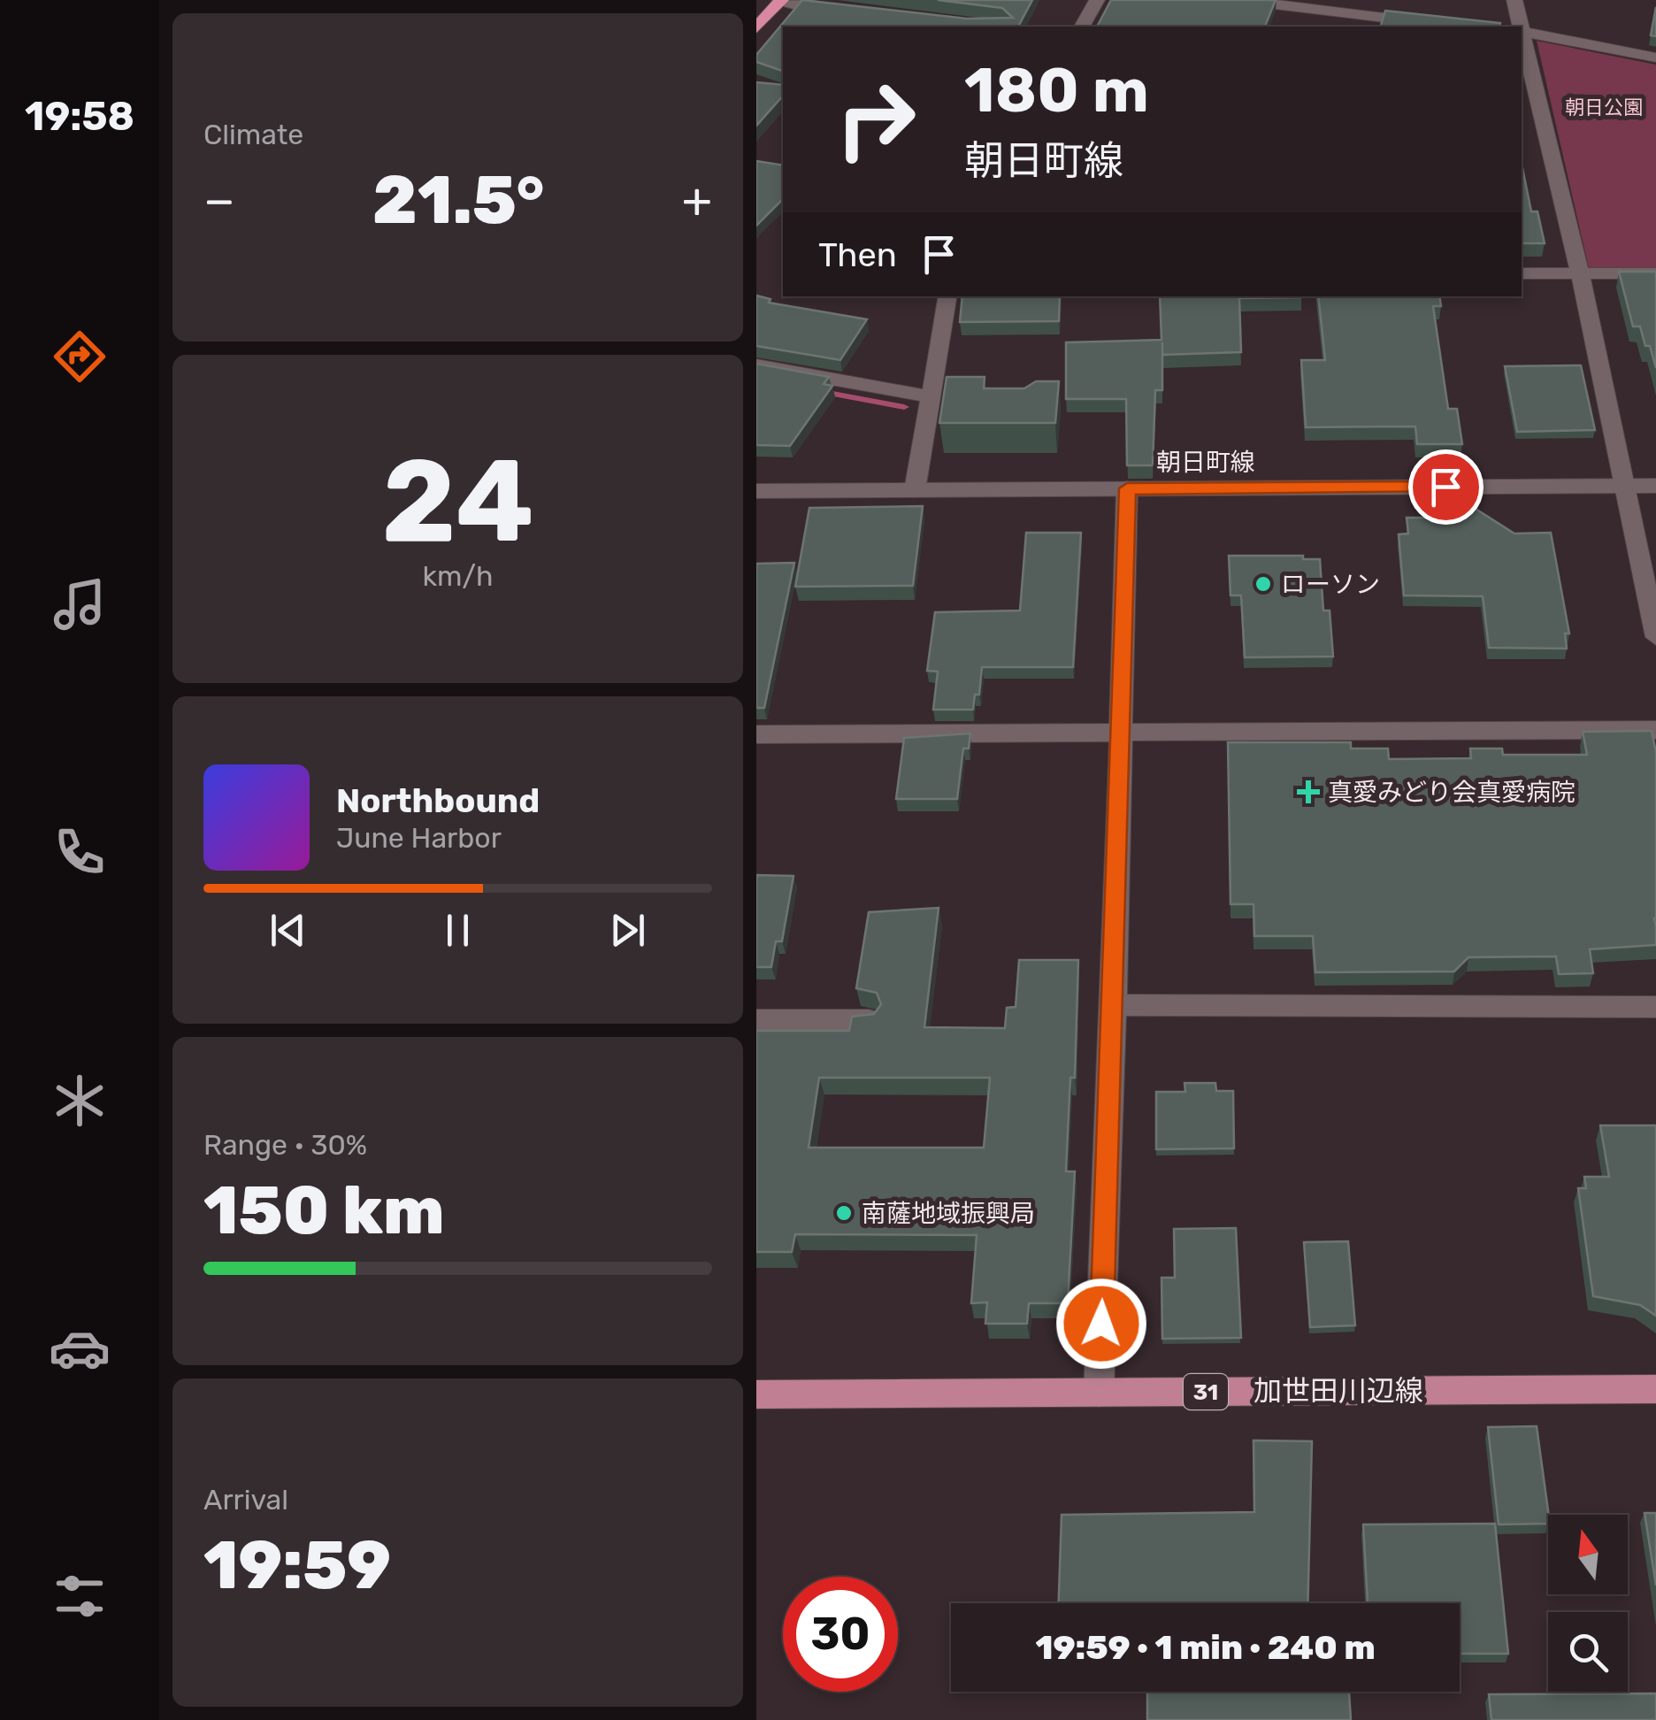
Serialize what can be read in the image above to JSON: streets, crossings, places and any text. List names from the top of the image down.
{
  "streets": {
    "main road": ["加世田川辺線", "31"],
    "street": ["朝日町線"]
  },
  "parks": ["朝日公園"],
  "places": {
    "other": ["ローソン", "南薩地域振興局"],
    "health": ["真愛みどり会真愛病院"]
  },
  "north": "top",
  "page": {
    "tabs": "19:58",
    "tile": [
      "Climate",
      ["24", "km/h"],
      ["Range · 30%", "150 km"],
      ["Arrival", "19:59"]
    ],
    "turn": ["180 m", "朝日町線"],
    "heat": ["−", "21.5°", "+"],
    "then": "Then",
    "song": ["Northbound", "June Harbor"],
    "limit": "30",
    "trip": "19:59 · 1 min · 240 m"
  }
}
